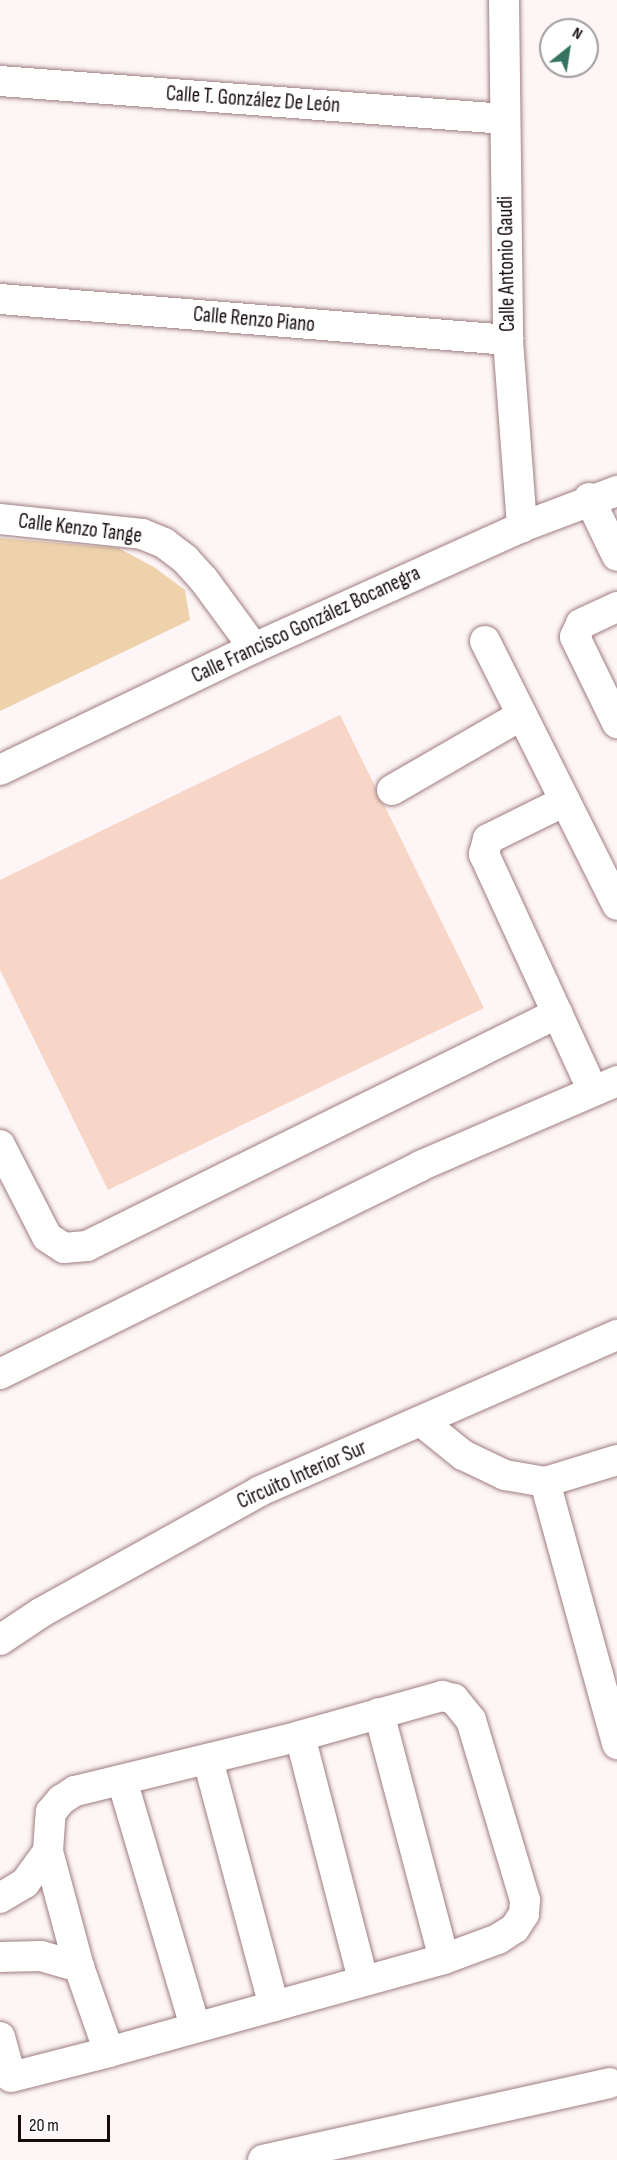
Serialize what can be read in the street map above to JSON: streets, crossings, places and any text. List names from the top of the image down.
{
  "streets": {
    "street": [
      "Calle T. González De León",
      "Calle Antonio Gaudi",
      "Calle Renzo Piano",
      "Calle Kenzo Tange",
      "Calle Francisco González Bocanegra",
      "Circuito Interior Sur"
    ]
  },
  "crossings": [
    ["Calle T. González De León", "Calle Antonio Gaudi"],
    ["Calle Antonio Gaudi", "Calle Renzo Piano"],
    ["Calle Antonio Gaudi", "Calle Francisco González Bocanegra"],
    ["Calle Kenzo Tange", "Calle Francisco González Bocanegra"]
  ],
  "scale_bar": "20 m",
  "north": "top right"
}
